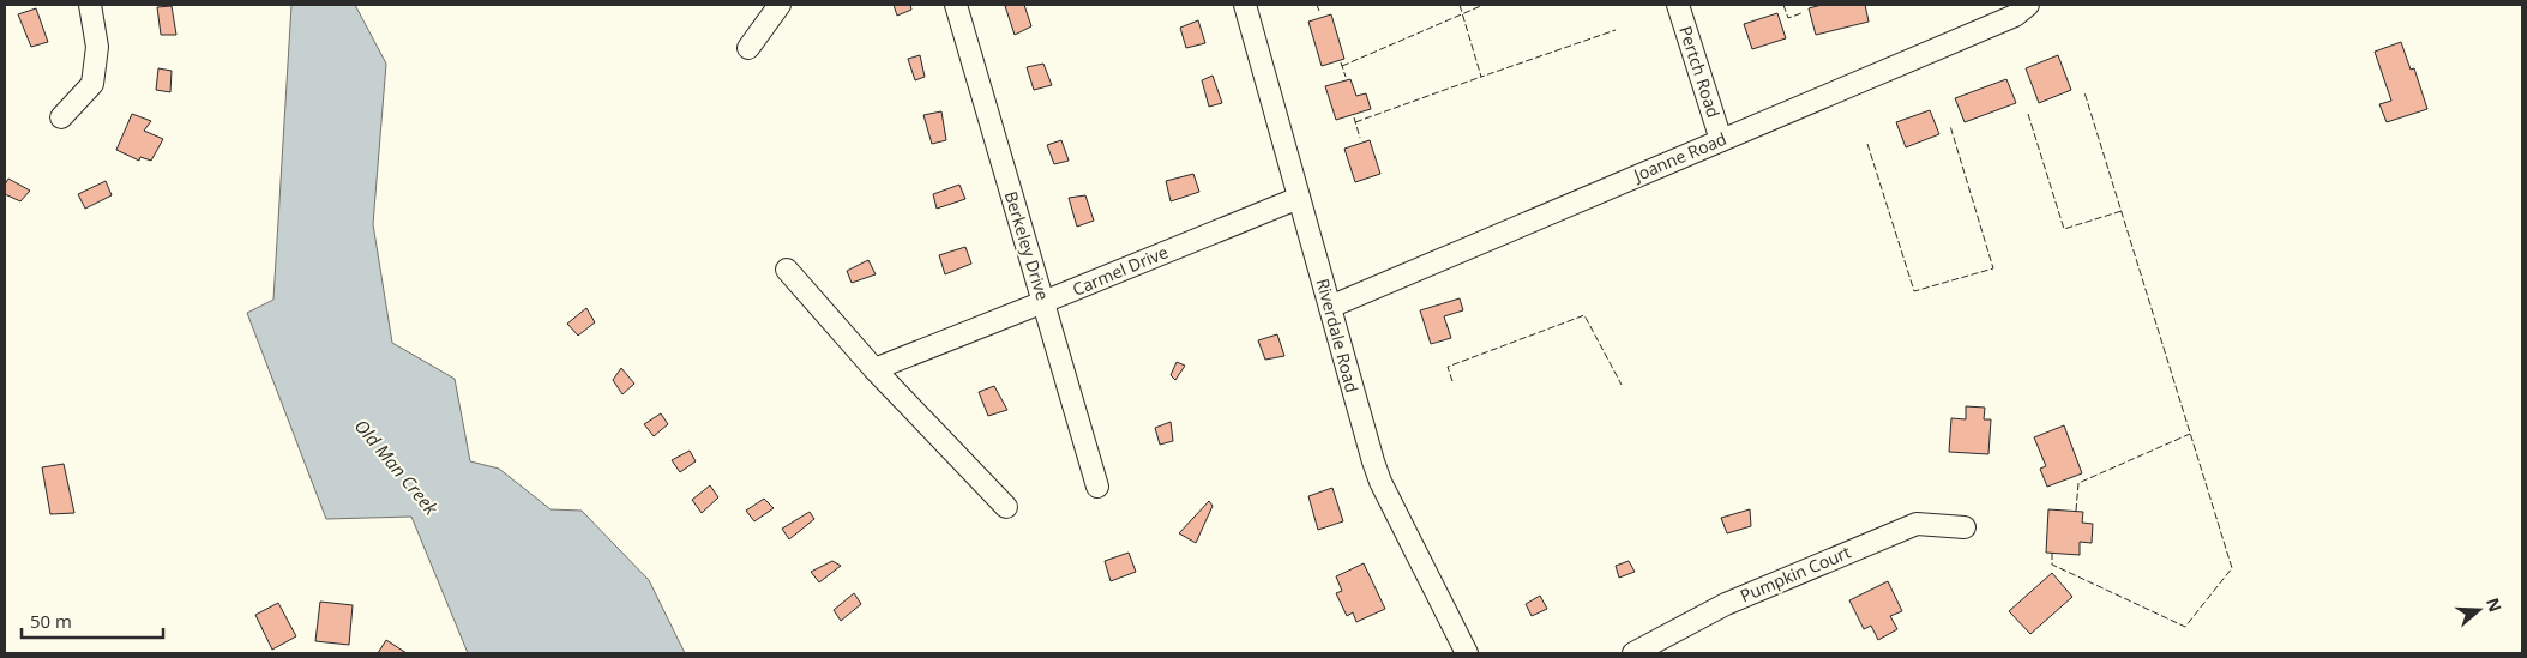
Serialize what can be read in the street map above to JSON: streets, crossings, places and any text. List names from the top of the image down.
{
  "streets": {
    "street": [
      "Pertch Road",
      "Joanne Road",
      "Berkeley Drive",
      "Carmel Drive",
      "Riverdale Road",
      "Pumpkin Court"
    ]
  },
  "crossings": [
    ["Pertch Road", "Joanne Road"],
    ["Joanne Road", "Riverdale Road"],
    ["Berkeley Drive", "Carmel Drive"],
    ["Carmel Drive", "Riverdale Road"]
  ],
  "water": ["Old Man Creek"],
  "scale_bar": "50 m",
  "north": "right"
}
